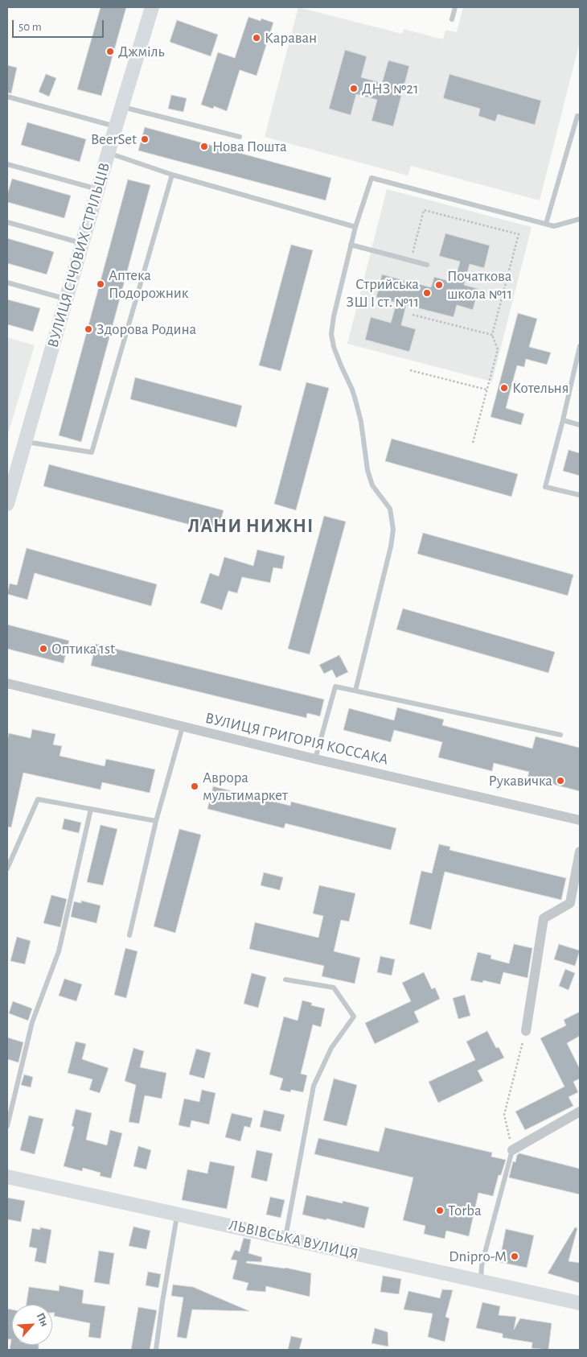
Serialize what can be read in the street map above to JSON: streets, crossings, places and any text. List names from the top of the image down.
{
  "streets": {
    "main road": ["ВУЛИЦЯ СІЧОВИХ СТРІЛЬЦІВ", "ЛЬВІВСЬКА ВУЛИЦЯ"],
    "street": ["ВУЛИЦЯ ГРИГОРІЯ КОССАКА"]
  },
  "districts": ["ЛАНИ НИЖНІ"],
  "places": [
    "Караван",
    "Джміль",
    "ДНЗ №21",
    "BeerSet",
    "Нова Пошта",
    "Аптека Подорожник",
    "Початкова школа №11",
    "Стрийська ЗШ I ст. №11",
    "Здорова Родина",
    "Котельня",
    "Оптика 1st",
    "Рукавичка",
    "Аврора мультимаркет",
    "Torba",
    "Dnipro-M"
  ],
  "scale_bar": "50 m",
  "north": "top right"
}
